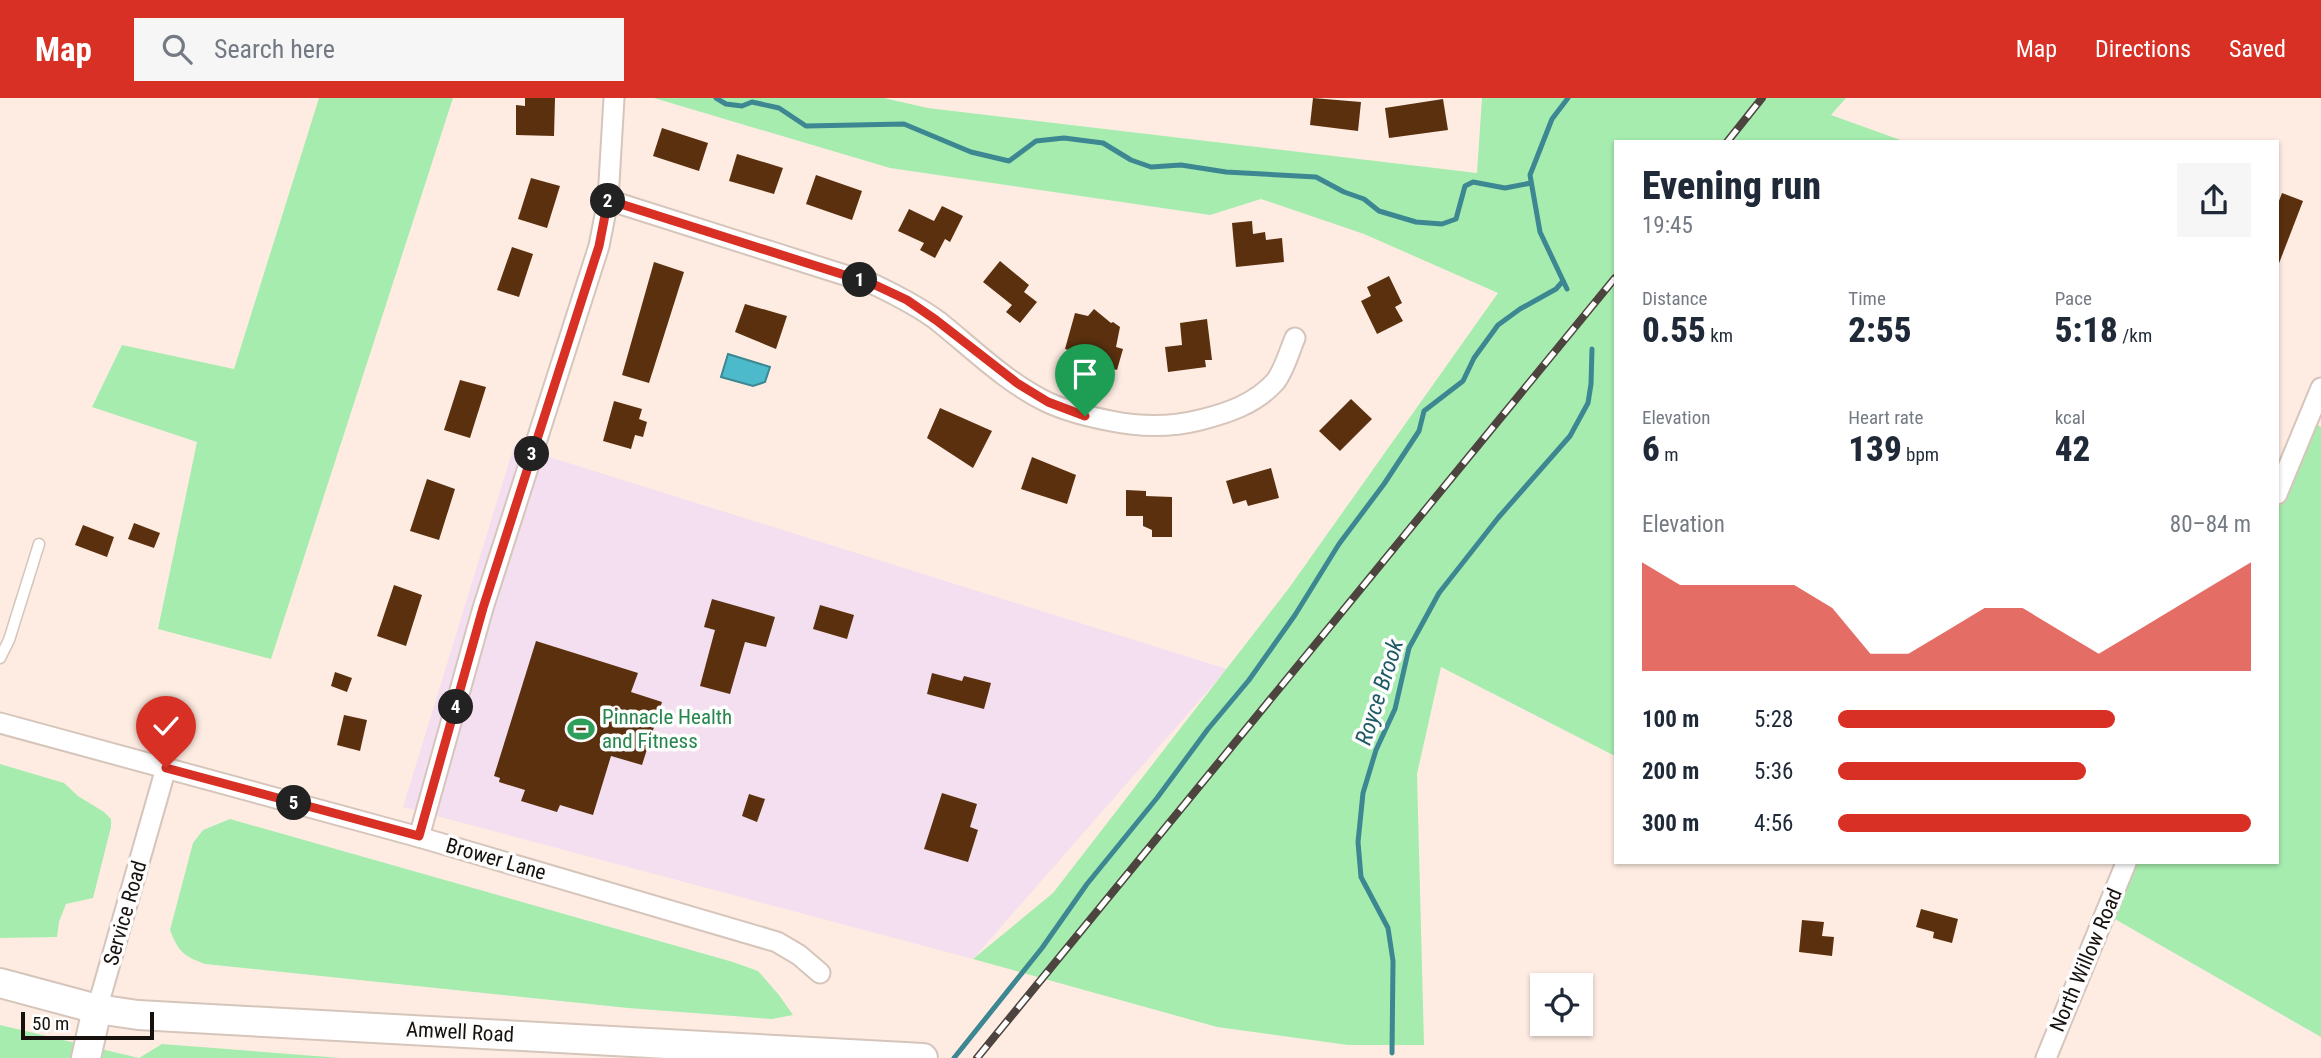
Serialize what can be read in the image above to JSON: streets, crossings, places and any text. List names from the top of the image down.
{
  "streets": {
    "main road": ["Service Road", "Amwell Road"],
    "street": ["Brower Lane", "North Willow Road"]
  },
  "crossings": [
    ["Brower Lane", "Service Road"],
    ["Service Road", "Amwell Road"]
  ],
  "water": ["Royce Brook"],
  "places": {
    "sports": ["Pinnacle Health and Fitness"]
  },
  "scale_bar": "50 m",
  "page": {
    "header": "Map",
    "search": "Search here",
    "nav": ["Map", "Directions", "Saved"],
    "heading": ["Evening run", "19:45"],
    "pins": [
      "2",
      "1",
      "3",
      "4",
      "5"
    ],
    "stats": [
      ["Distance", "0.55 km"],
      ["Time", "2:55"],
      ["Pace", "5:18 /km"],
      ["Elevation", "6 m"],
      ["Heart rate", "139 bpm"],
      ["kcal", "42"]
    ],
    "chart": ["Elevation", "80–84 m"],
    "list": [
      {
        "name": "100 m",
        "note": "5:28"
      },
      {
        "name": "200 m",
        "note": "5:36"
      },
      {
        "name": "300 m",
        "note": "4:56"
      }
    ],
    "scale": "50 m"
  }
}
